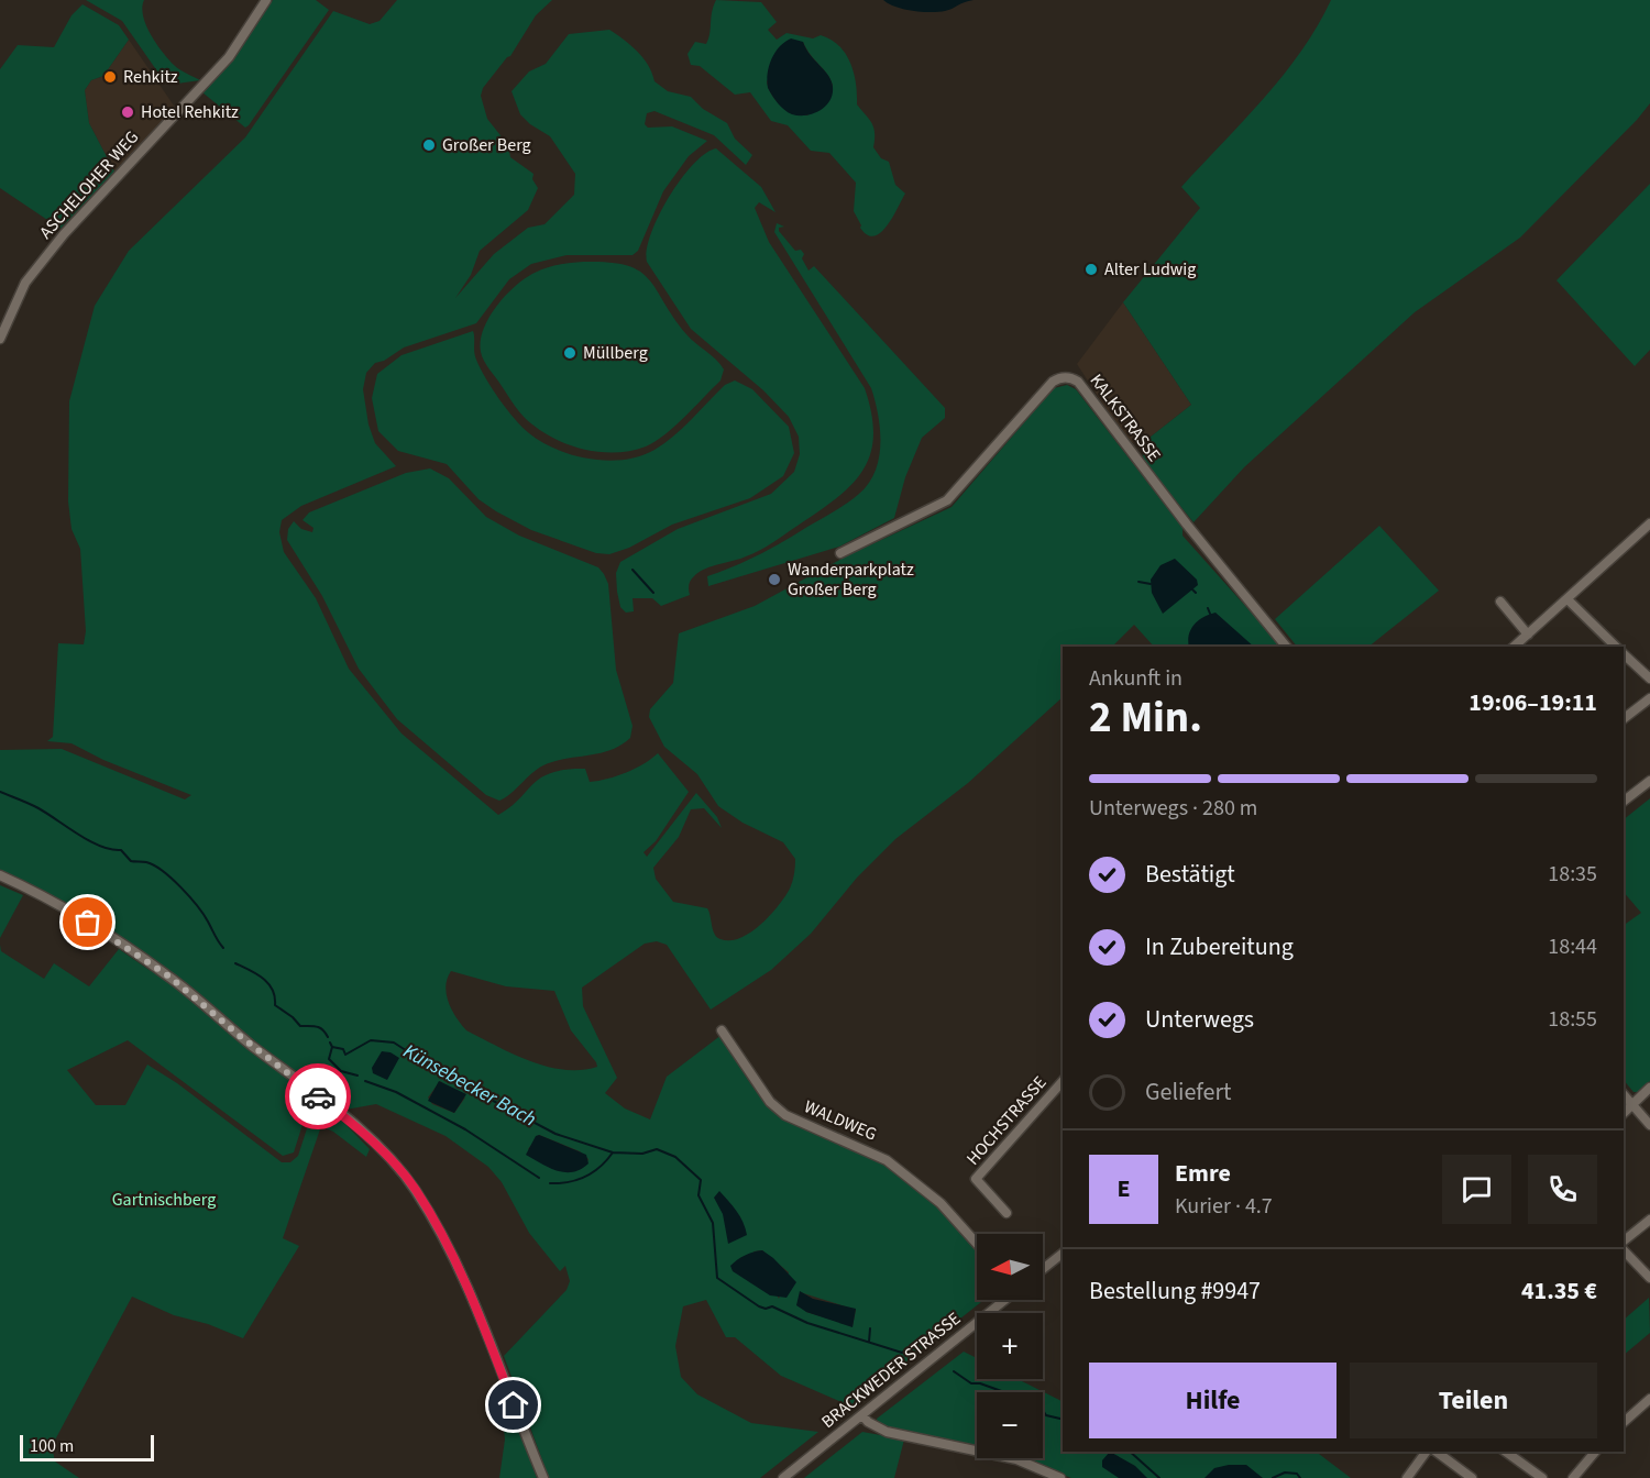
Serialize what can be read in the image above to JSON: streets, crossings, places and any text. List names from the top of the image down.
{
  "streets": {
    "street": [
      "ASCHELOHER WEG",
      "KALKSTRASSE",
      "WALDWEG",
      "HOCHSTRASSE",
      "BRACKWEDER STRASSE"
    ]
  },
  "water": ["Künsebecker Bach"],
  "parks": ["Gartnischberg"],
  "places": [
    "Rehkitz",
    "Hotel Rehkitz",
    "Großer Berg",
    "Alter Ludwig",
    "Müllberg",
    "Wanderparkplatz Großer Berg"
  ],
  "scale_bar": "100 m",
  "north": "left",
  "page": {
    "heading": ["2 Min.", "Ankunft in", "19:06–19:11"],
    "panel": [
      "Emre",
      "Kurier · 4.7",
      "Bestellung #9947",
      "41.35 €"
    ],
    "bar": "Unterwegs · 280 m",
    "list": [
      ["Bestätigt", "18:35"],
      ["In Zubereitung", "18:44"],
      ["Unterwegs", "18:55"],
      "Geliefert"
    ],
    "round": "E",
    "map_buttons": ["+", "−"],
    "buttons": ["Hilfe", "Teilen"],
    "scale": "100 m"
  }
}
